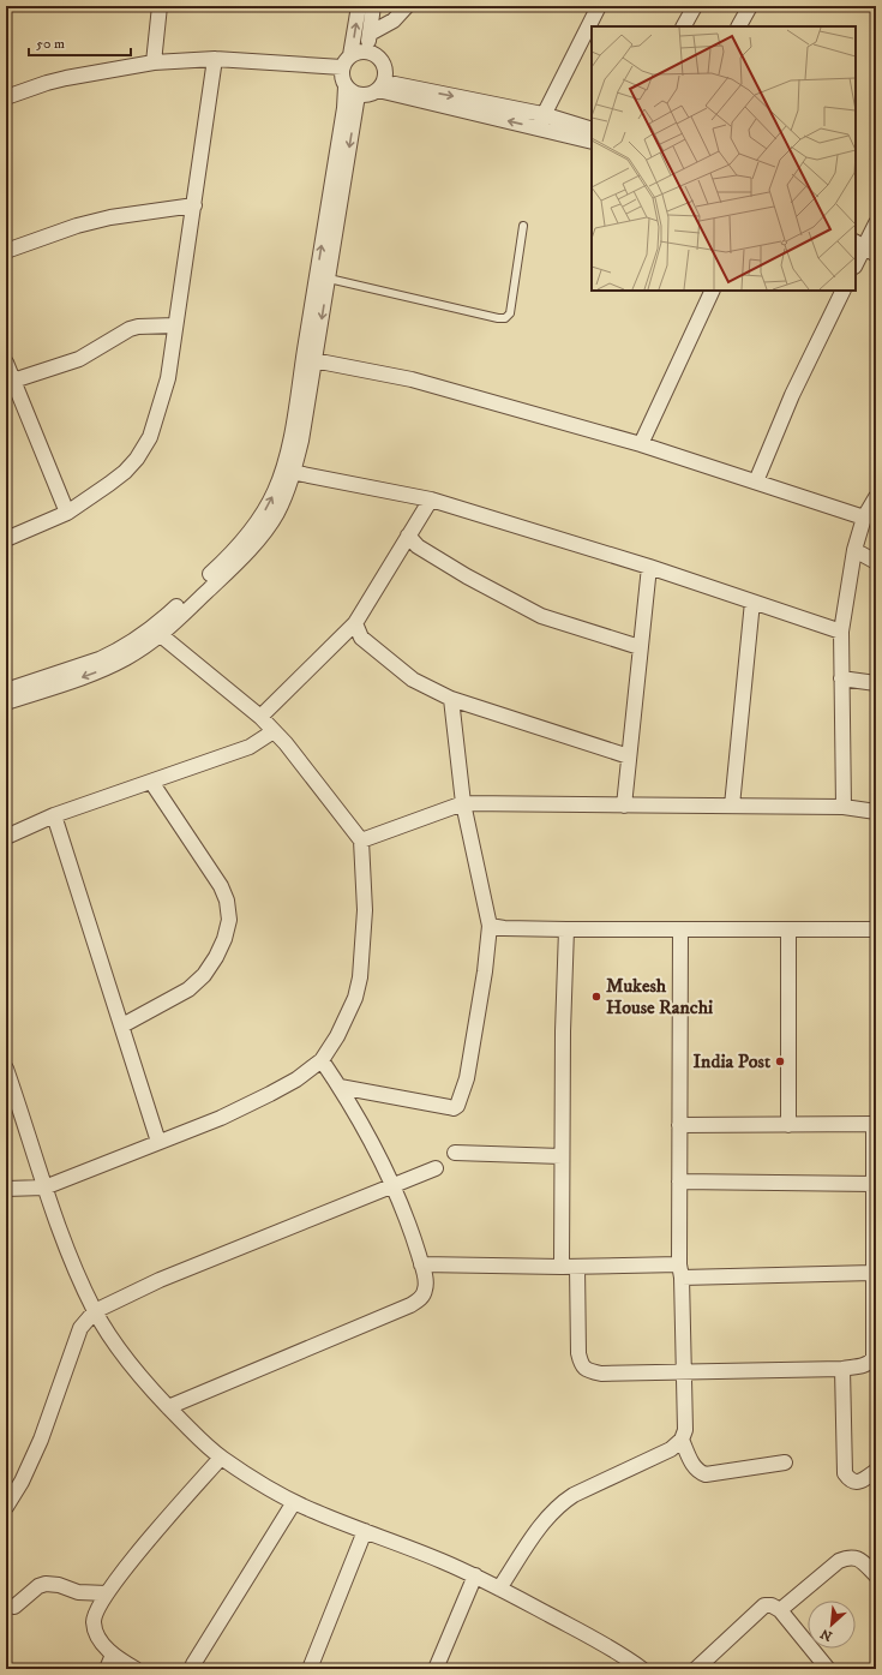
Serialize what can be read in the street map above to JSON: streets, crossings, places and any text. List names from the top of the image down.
{
  "places": ["Mukesh House Ranchi", "India Post"],
  "scale_bar": "50 m",
  "north": "bottom left"
}
